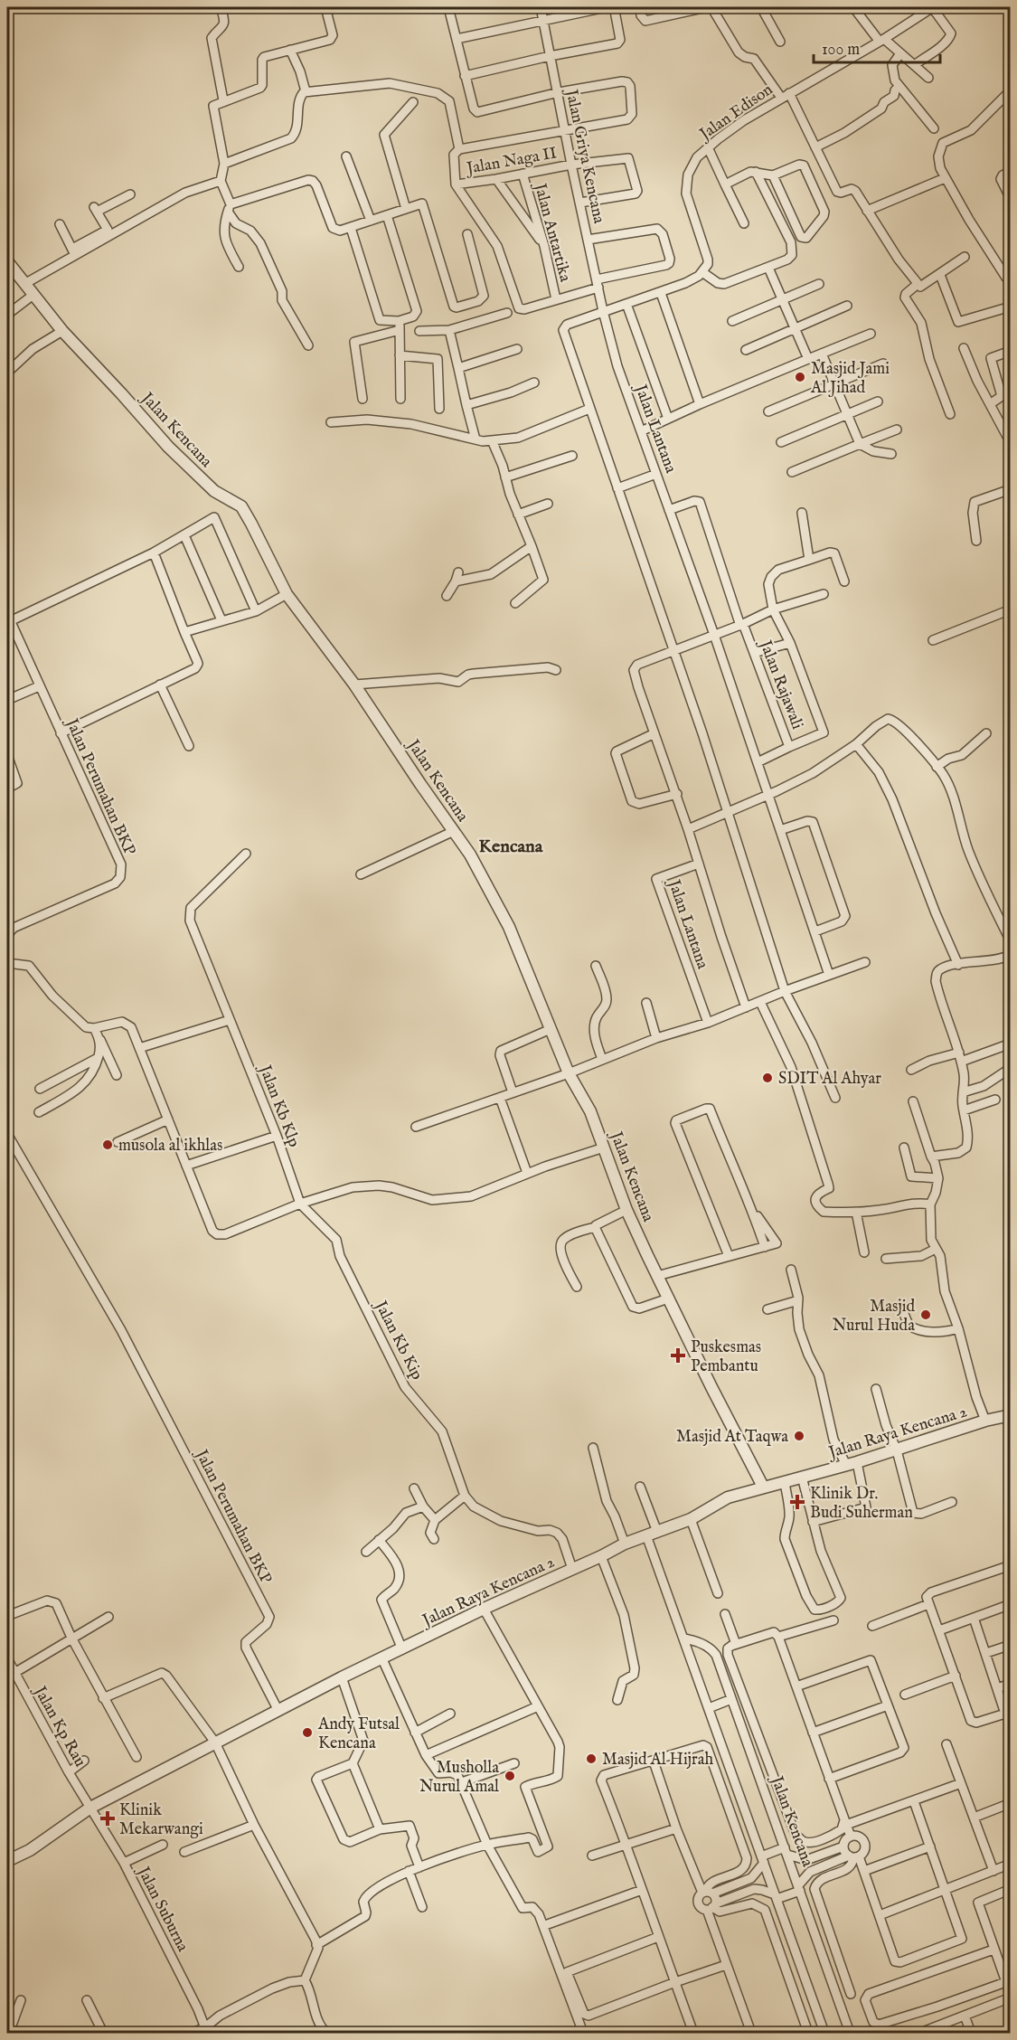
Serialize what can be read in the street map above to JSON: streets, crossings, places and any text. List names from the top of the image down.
{
  "streets": {
    "street": [
      "Jalan Edison",
      "Jalan Griya Kencana",
      "Jalan Naga II",
      "Jalan Antartika",
      "Jalan Lantana",
      "Jalan Kencana",
      "Jalan Rajawali",
      "Jalan Perumahan BKP",
      "Jalan Kb Klp",
      "Jalan Kb Kip",
      "Jalan Raya Kencana 2",
      "Jalan Kp Rau",
      "Jalan Suburna"
    ]
  },
  "crossings": [
    ["Jalan Griya Kencana", "Jalan Naga II"],
    ["Jalan Griya Kencana", "Jalan Lantana"],
    ["Jalan Naga II", "Jalan Antartika"],
    ["Jalan Lantana", "Jalan Rajawali"],
    ["Jalan Kencana", "Jalan Raya Kencana 2"],
    ["Jalan Perumahan BKP", "Jalan Raya Kencana 2"],
    ["Jalan Kb Klp", "Jalan Kb Kip"],
    ["Jalan Raya Kencana 2", "Jalan Kp Rau"],
    ["Jalan Raya Kencana 2", "Jalan Suburna"],
    ["Jalan Kp Rau", "Jalan Suburna"]
  ],
  "districts": ["Kencana"],
  "places": {
    "other": [
      "Masjid Jami Al Jihad",
      "SDIT Al Ahyar",
      "musola al ikhlas",
      "Masjid Nurul Huda",
      "Masjid At Taqwa",
      "Andy Futsal Kencana",
      "Masjid Al Hijrah",
      "Musholla Nurul Amal"
    ],
    "health": ["Puskesmas Pembantu", "Klinik Dr. Budi Suherman", "Klinik Mekarwangi"]
  },
  "scale_bar": "100 m"
}
